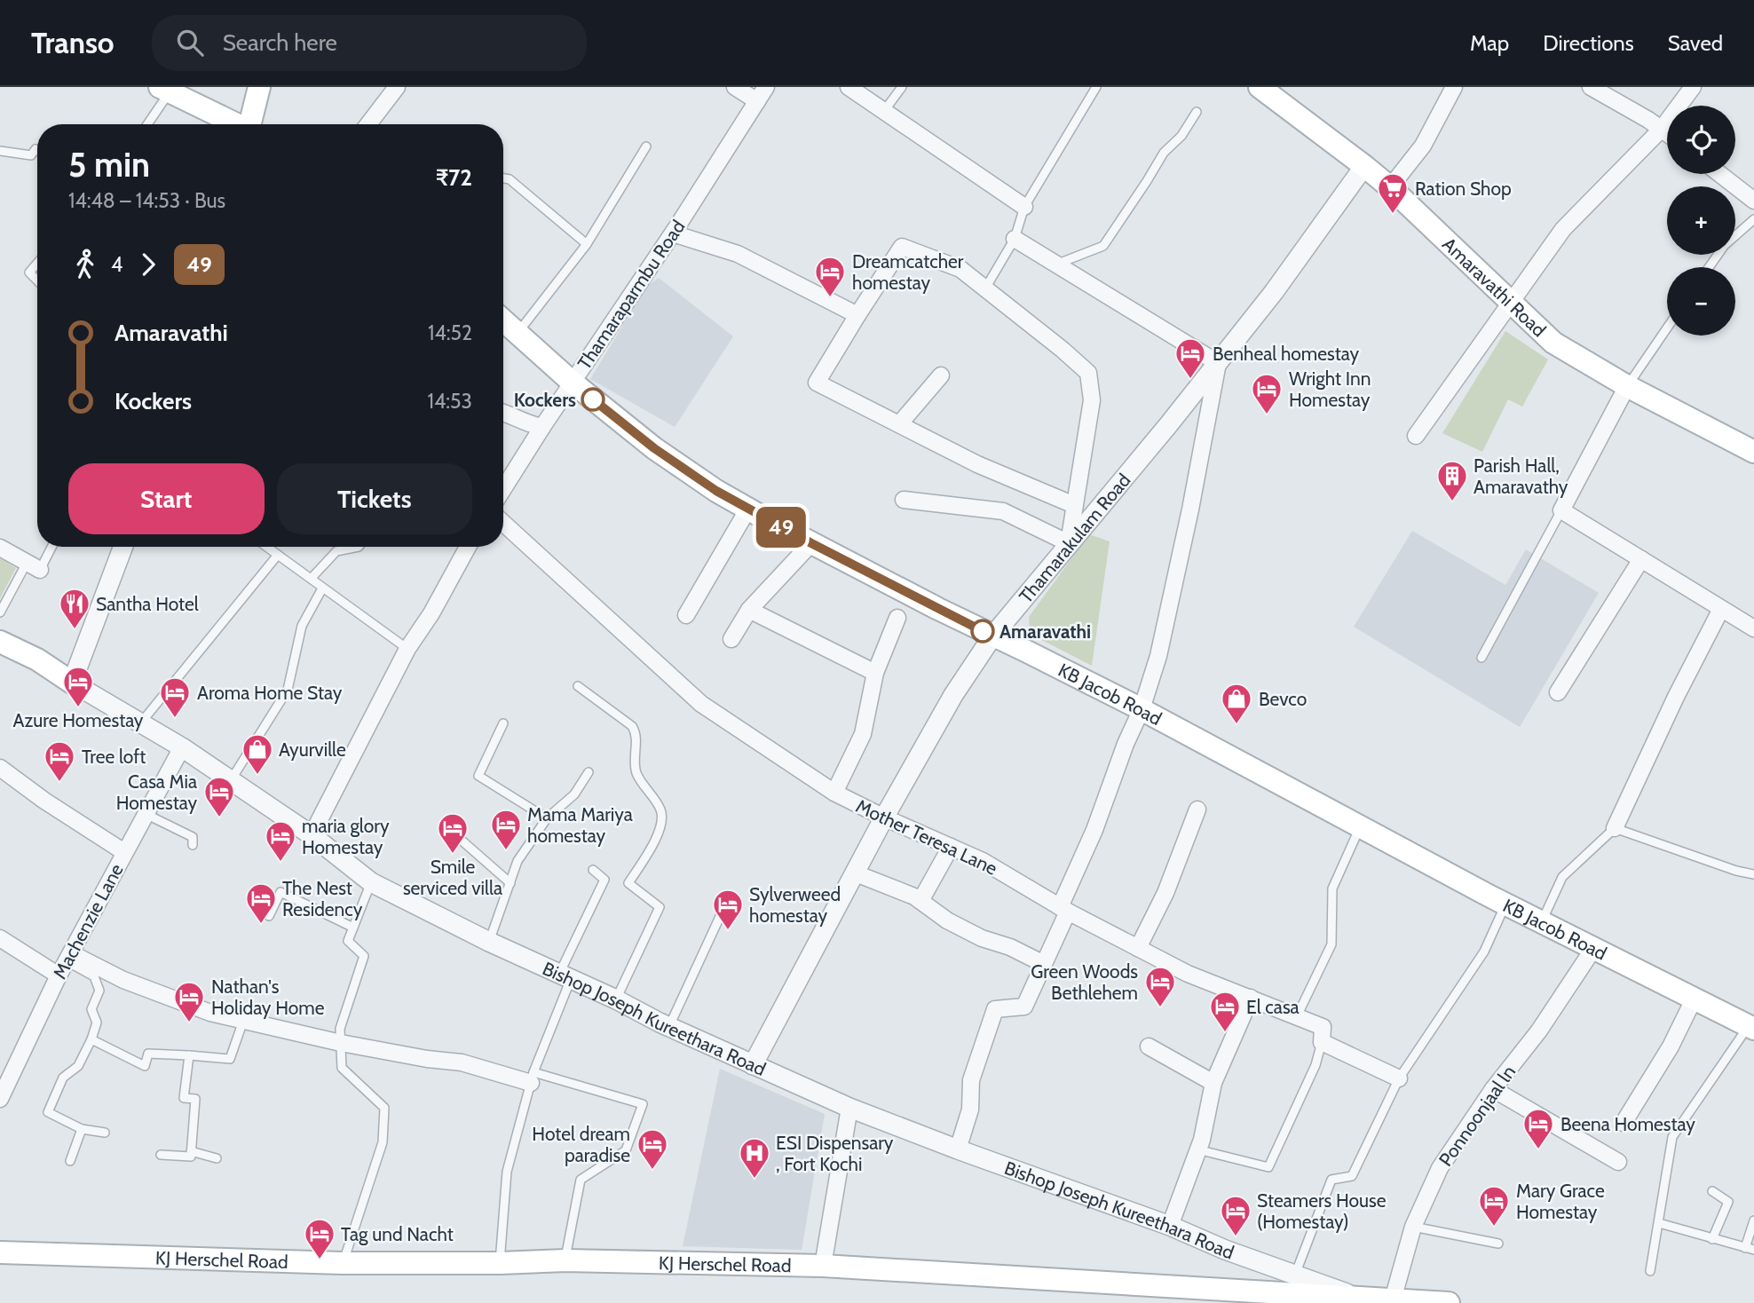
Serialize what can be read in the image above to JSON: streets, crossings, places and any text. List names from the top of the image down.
{
  "streets": {
    "main road": [
      "Amaravathi Road",
      "KB Jacob Road",
      "Bishop Joseph Kureethara Road",
      "KJ Herschel Road"
    ],
    "street": [
      "Thamaraparmbu Road",
      "Thamarakulam Road",
      "Mother Teresa Lane",
      "Machenzie Lane",
      "Ponnoonjaal ln"
    ]
  },
  "crossings": [
    ["Amaravathi Road", "Thamarakulam Road"],
    ["Thamaraparmbu Road", "KB Jacob Road"],
    ["Thamarakulam Road", "KB Jacob Road"],
    ["Thamarakulam Road", "Mother Teresa Lane"],
    ["Thamarakulam Road", "Bishop Joseph Kureethara Road"],
    ["KB Jacob Road", "Ponnoonjaal ln"],
    ["Machenzie Lane", "Bishop Joseph Kureethara Road"],
    ["Bishop Joseph Kureethara Road", "KJ Herschel Road"],
    ["Ponnoonjaal ln", "KJ Herschel Road"]
  ],
  "places": {
    "supermarket": ["Ration Shop"],
    "hotel": [
      "Dreamcatcher homestay",
      "Benheal homestay",
      "Wright Inn Homestay",
      "Azure Homestay",
      "Aroma Home Stay",
      "Tree loft",
      "Casa Mia Homestay",
      "Mama Mariya homestay",
      "Smile serviced villa",
      "maria glory Homestay",
      "The Nest Residency",
      "Sylverweed homestay",
      "Green Woods Bethlehem",
      "Nathan's Holiday Home",
      "El casa",
      "Beena Homestay",
      "Hotel dream paradise",
      "Mary Grace Homestay",
      "Steamers House (Homestay)",
      "Tag und Nacht"
    ],
    "other": ["Kockers", "Amaravathi"],
    "building": ["Parish Hall, Amaravathy"],
    "restaurant": ["Santha Hotel"],
    "shop": ["Bevco", "Ayurville"],
    "hospital": ["ESI Dispensary , Fort Kochi"]
  },
  "lines": ["bus line 49"],
  "page": {
    "header": "Transo",
    "search": "Search here",
    "nav": ["Map", "Directions", "Saved"],
    "on_map": "49",
    "map_buttons": ["+", "−"],
    "heading": ["5 min", "14:48 – 14:53 · Bus", "₹72"],
    "legs": ["4", "49"],
    "list": [
      {
        "name": "Amaravathi",
        "value": "14:52"
      },
      {
        "name": "Kockers",
        "value": "14:53"
      }
    ],
    "buttons": ["Start", "Tickets"]
  }
}
